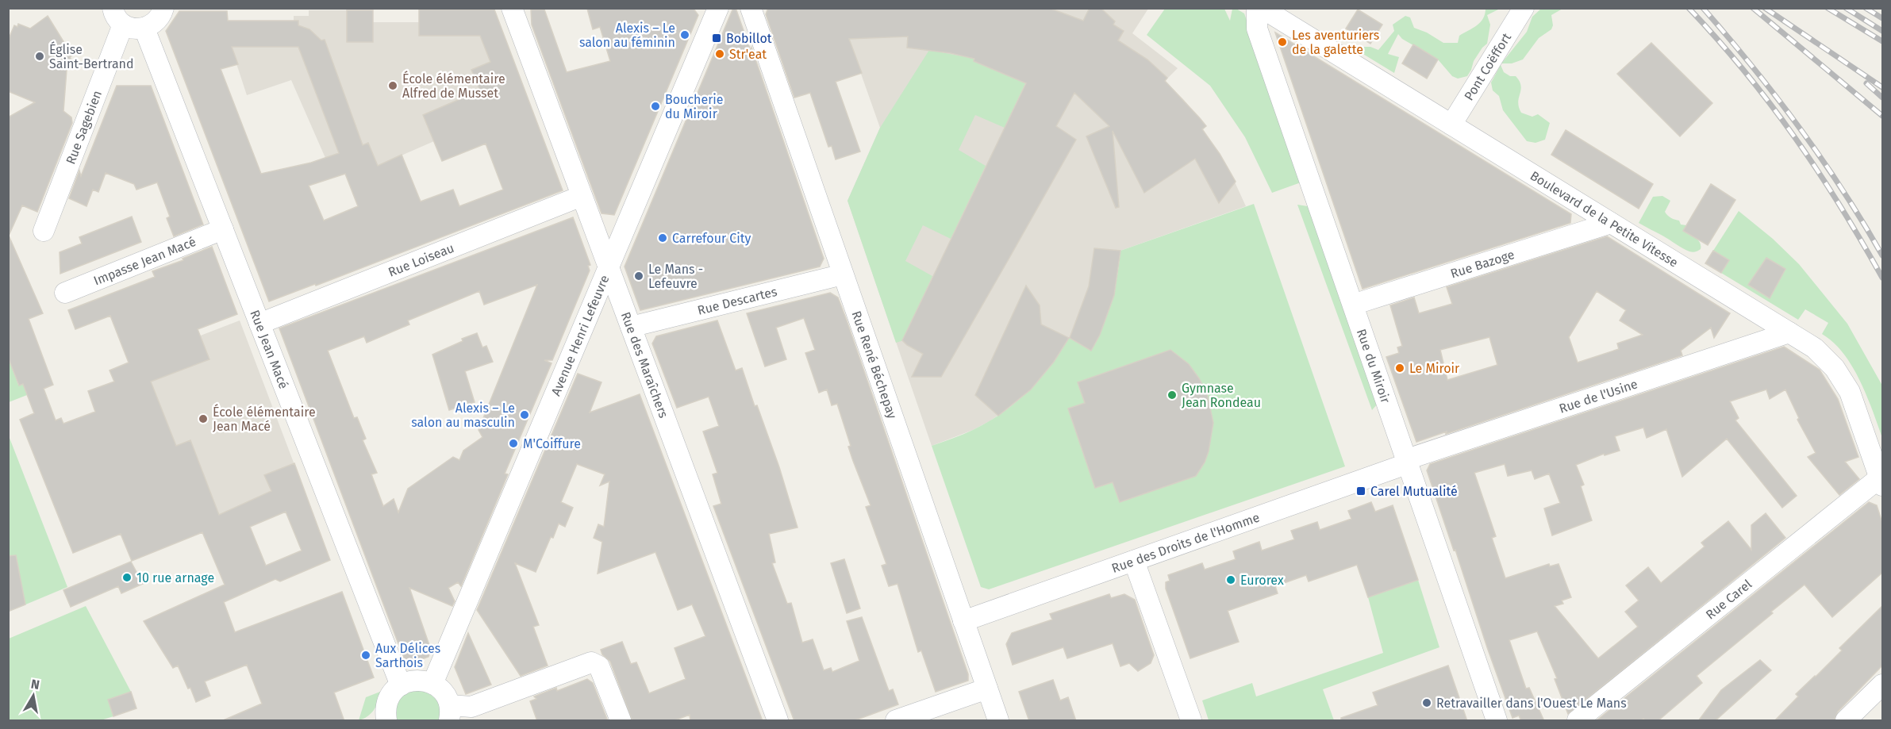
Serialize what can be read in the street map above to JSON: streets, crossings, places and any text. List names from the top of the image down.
{
  "streets": {
    "street": [
      "Pont Coëffort",
      "Rue Sagebien",
      "Boulevard de la Petite Vitesse",
      "Rue Loiseau",
      "Impasse Jean Macé",
      "Rue Bazoge",
      "Rue Descartes",
      "Avenue Henri Lefeuvre",
      "Rue Jean Macé",
      "Rue des Maraîchers",
      "Rue René Béchepay",
      "Rue du Miroir",
      "Rue de l'Usine",
      "Rue des Droits de l'Homme",
      "Rue Carel"
    ]
  },
  "crossings": [
    ["Pont Coëffort", "Boulevard de la Petite Vitesse"],
    ["Boulevard de la Petite Vitesse", "Rue Bazoge"],
    ["Boulevard de la Petite Vitesse", "Rue de l'Usine"],
    ["Boulevard de la Petite Vitesse", "Rue Carel"],
    ["Rue Loiseau", "Rue Jean Macé"],
    ["Rue Loiseau", "Rue des Maraîchers"],
    ["Impasse Jean Macé", "Rue Jean Macé"],
    ["Rue Bazoge", "Rue du Miroir"],
    ["Rue Descartes", "Rue des Maraîchers"],
    ["Rue Descartes", "Rue René Béchepay"],
    ["Avenue Henri Lefeuvre", "Rue des Maraîchers"],
    ["Rue René Béchepay", "Rue des Droits de l'Homme"],
    ["Rue du Miroir", "Rue de l'Usine"],
    ["Rue du Miroir", "Rue des Droits de l'Homme"],
    ["Rue de l'Usine", "Rue des Droits de l'Homme"]
  ],
  "places": {
    "other": [
      "Alexis – Le salon au féminin",
      "Les aventuriers de la galette",
      "Str'eat",
      "Église Saint-Bertrand",
      "École élémentaire Alfred de Musset",
      "Boucherie du Miroir",
      "Carrefour City",
      "Le Mans - Lefeuvre",
      "Le Miroir",
      "Gymnase Jean Rondeau",
      "Alexis – Le salon au masculin",
      "École élémentaire Jean Macé",
      "M'Coiffure",
      "10 rue arnage",
      "Eurorex",
      "Aux Délices Sarthois",
      "Retravailler dans l'Ouest Le Mans"
    ],
    "transit": ["Bobillot", "Carel Mutualité"]
  },
  "north": "top"
}
